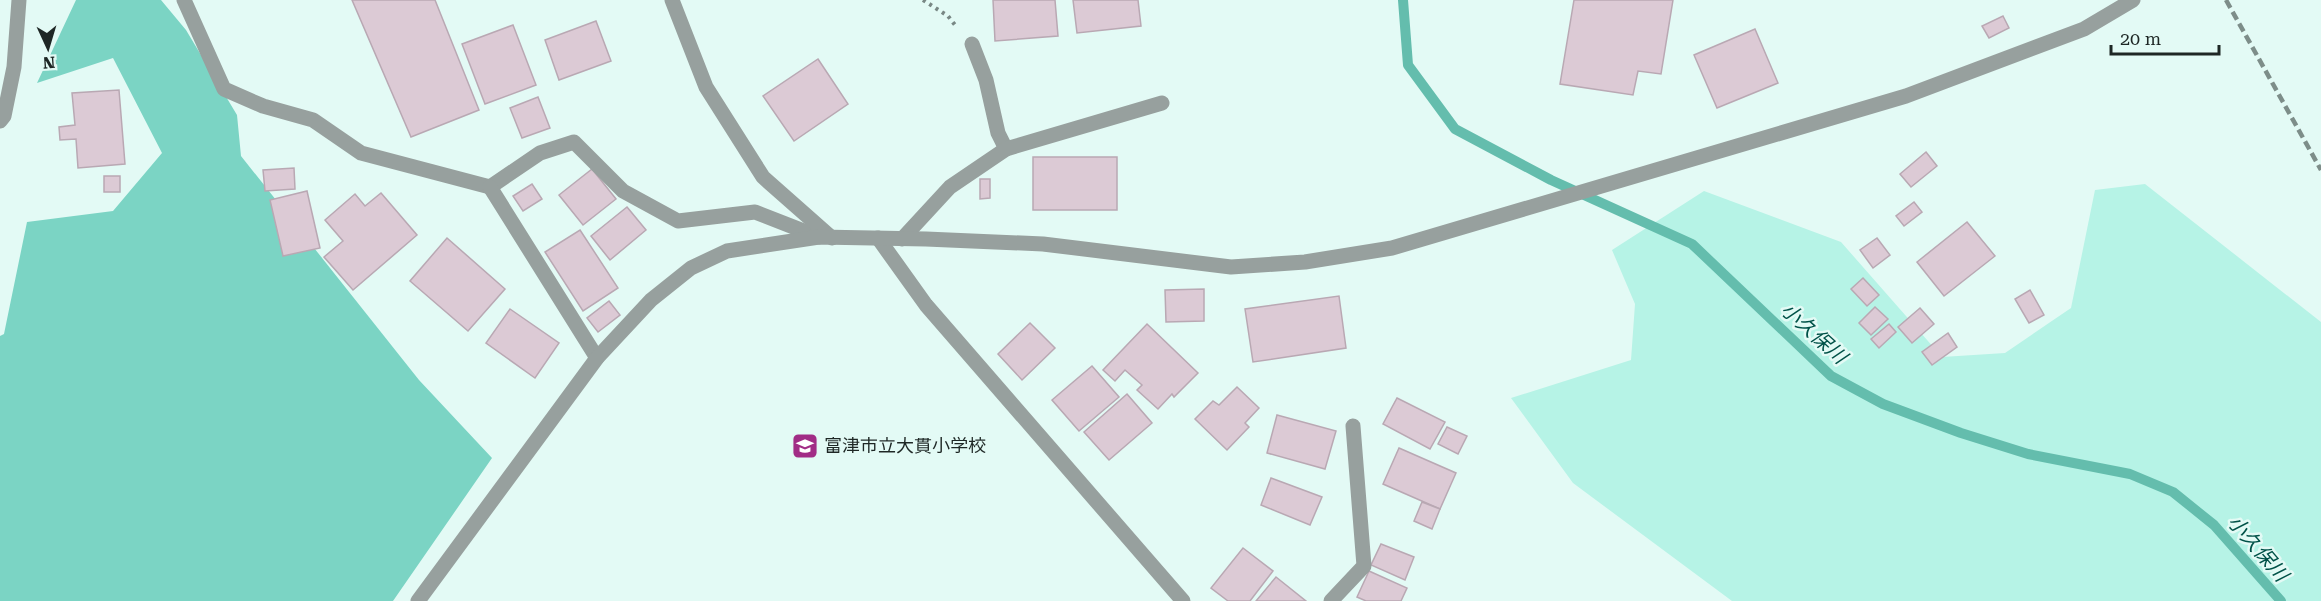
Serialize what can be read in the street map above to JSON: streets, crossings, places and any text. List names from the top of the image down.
{
  "water": ["小久保川"],
  "places": {
    "school or university": ["富津市立大貫小学校"]
  },
  "scale_bar": "20 m",
  "north": "bottom"
}
